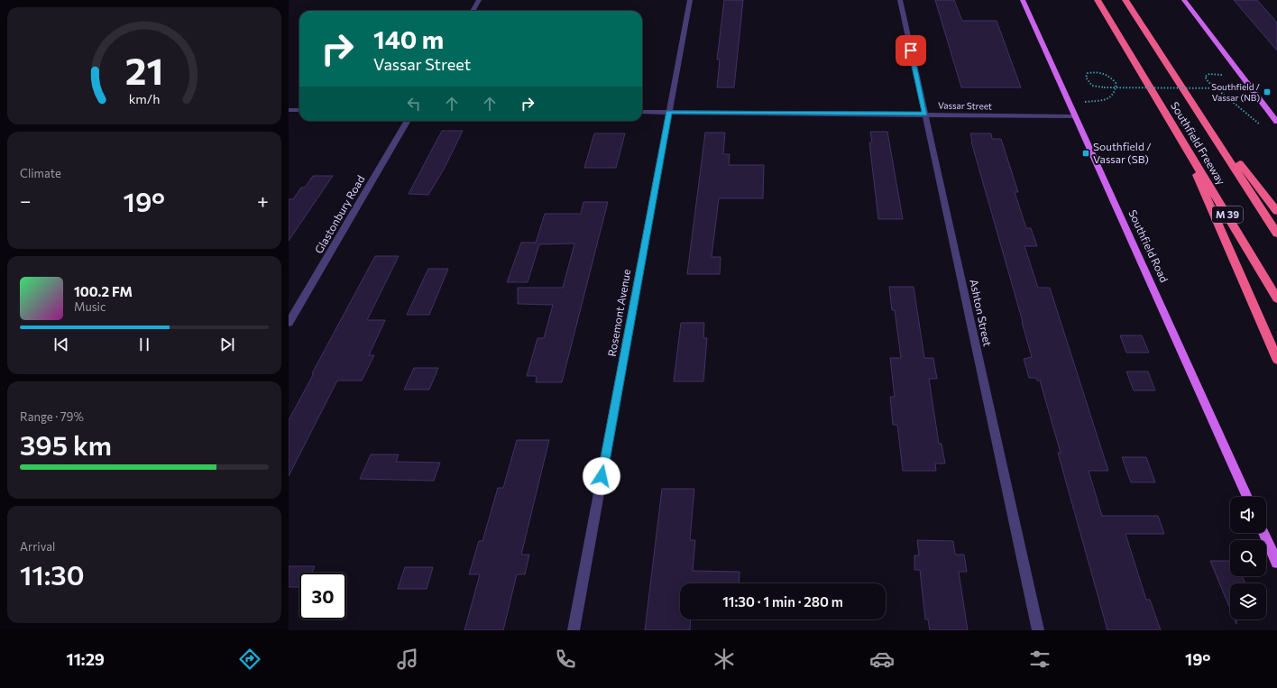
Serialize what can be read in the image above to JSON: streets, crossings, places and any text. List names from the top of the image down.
{
  "streets": {
    "highway": ["Southfield Freeway", "M 39"],
    "main road": ["Southfield Road"],
    "street": [
      "Vassar Street",
      "Glastonbury Road",
      "Rosemont Avenue",
      "Ashton Street"
    ]
  },
  "crossings": [
    ["Vassar Street", "Southfield Road"],
    ["Vassar Street", "Rosemont Avenue"],
    ["Vassar Street", "Ashton Street"]
  ],
  "places": {
    "transit": ["Southfield / Vassar (NB)", "Southfield / Vassar (SB)"]
  },
  "page": {
    "turn": ["140 m", "Vassar Street"],
    "tile": [
      "Climate",
      ["Range · 79%", "395 km"],
      ["Arrival", "11:30"]
    ],
    "heat": ["−", "19°", "+"],
    "song": ["100.2 FM", "Music"],
    "limit": "30",
    "trip": "11:30 · 1 min · 280 m",
    "tabs": ["11:29", "19°"],
    "gauge": ["21", "km/h"]
  }
}
